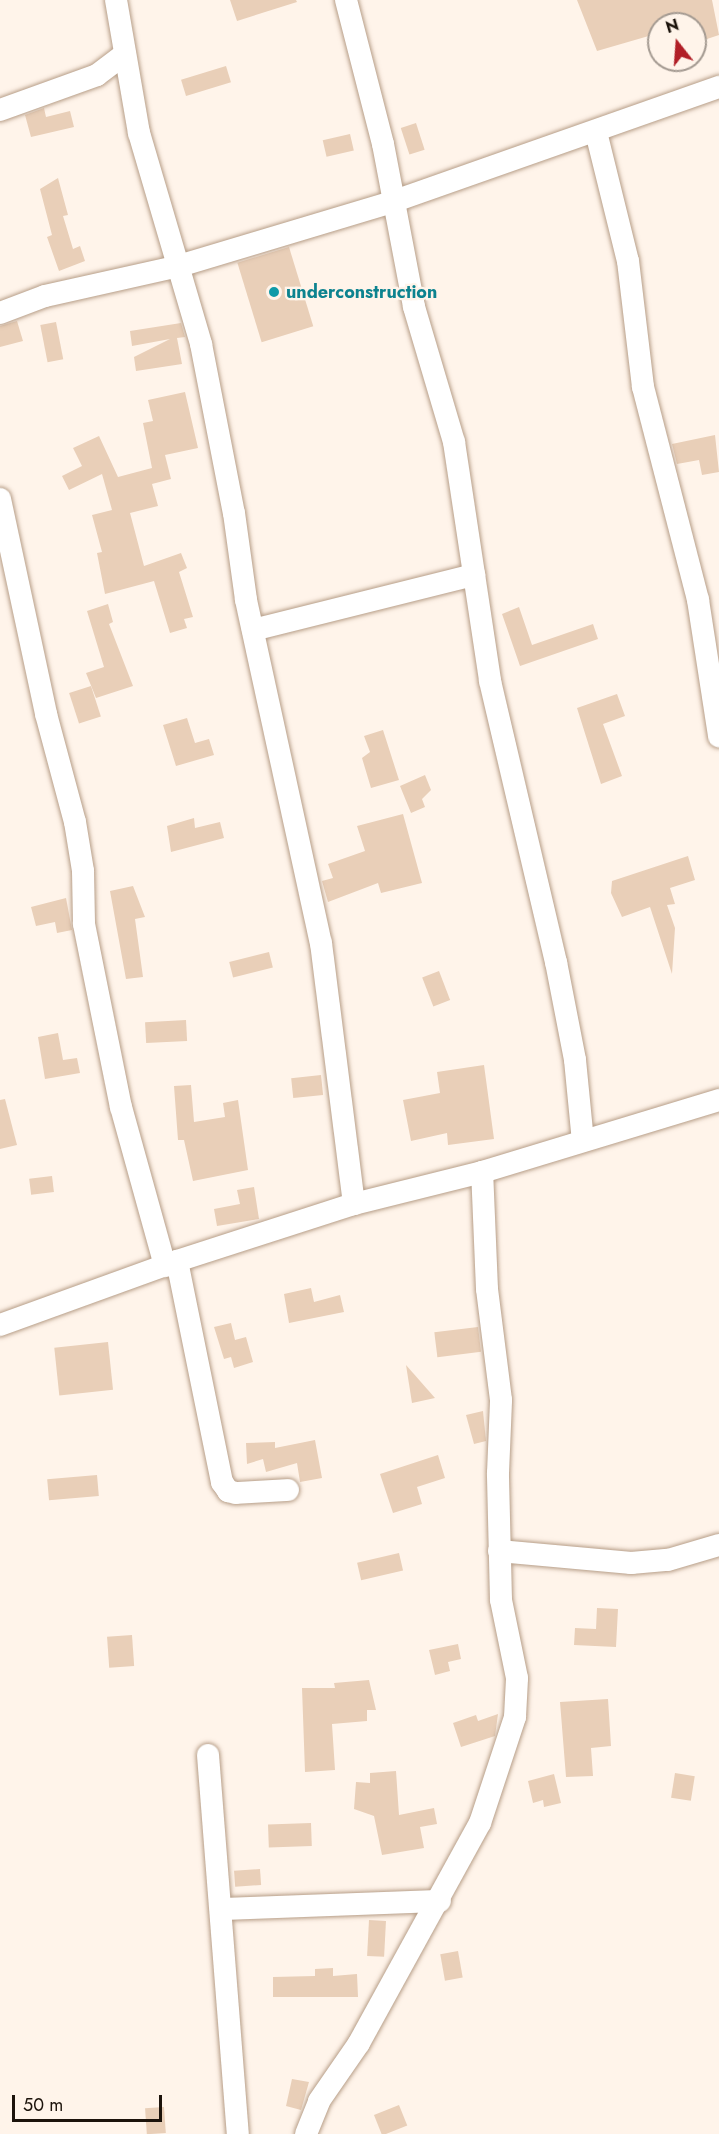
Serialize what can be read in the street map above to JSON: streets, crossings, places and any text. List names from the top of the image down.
{
  "places": ["underconstruction"],
  "scale_bar": "50 m",
  "north": "top"
}
